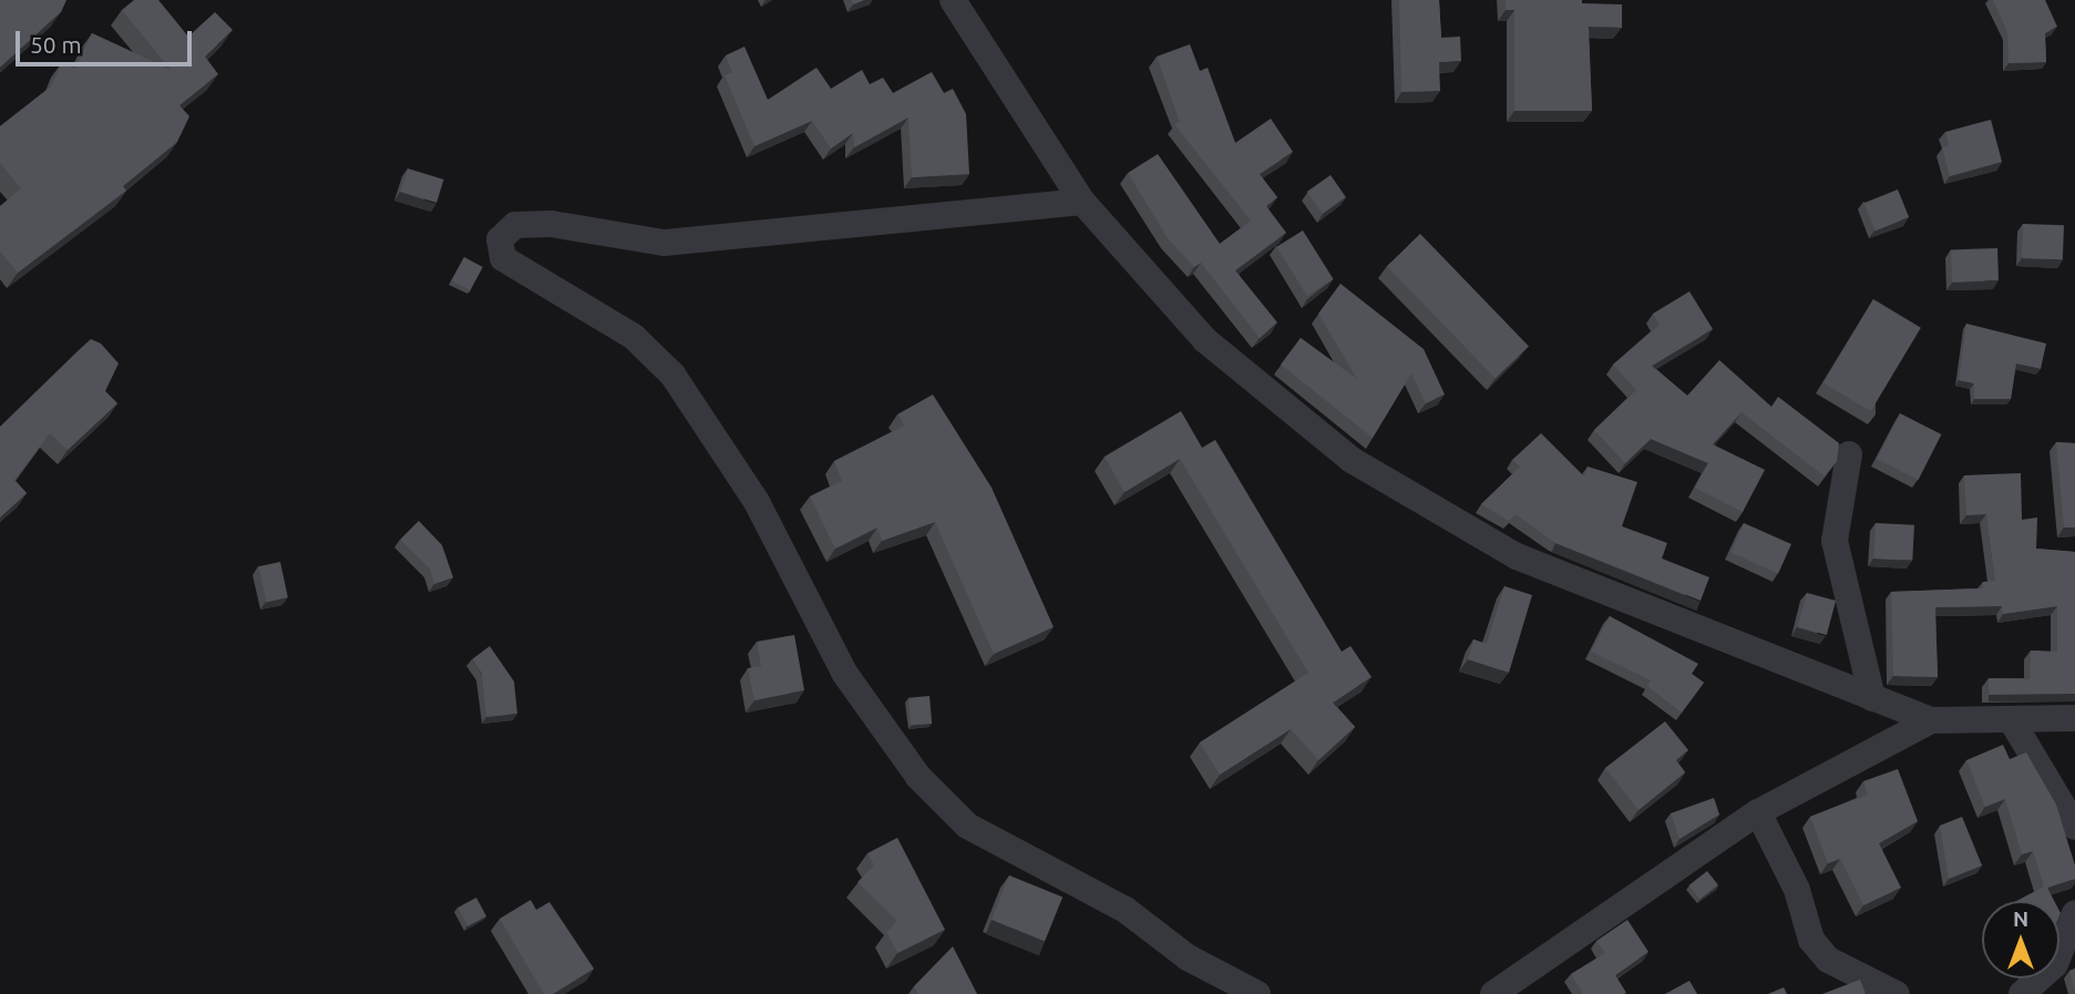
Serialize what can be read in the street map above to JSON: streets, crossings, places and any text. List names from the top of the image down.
{
  "scale_bar": "50 m",
  "north": "top"
}
